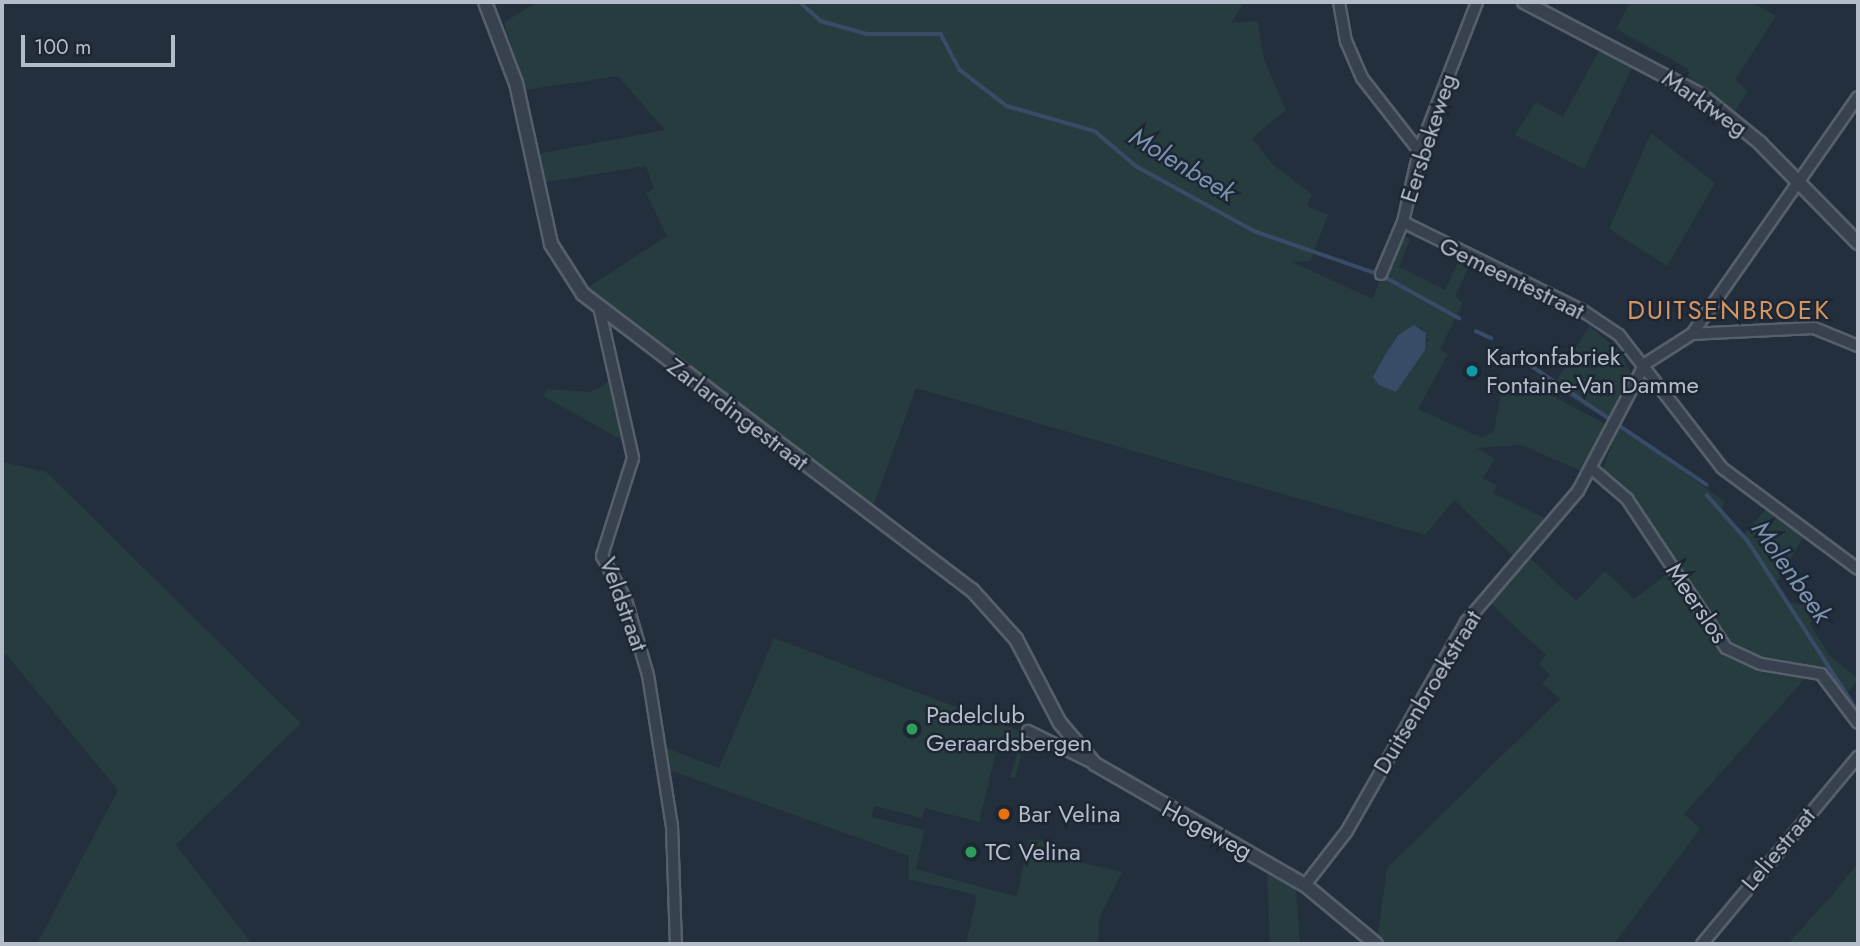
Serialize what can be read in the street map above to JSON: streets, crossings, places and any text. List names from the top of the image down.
{
  "streets": {
    "street": [
      "Marktweg",
      "Eersbekeweg",
      "Gemeentestraat",
      "Zarlardingestraat",
      "Meerslos",
      "Veldstraat",
      "Duitsenbroekstraat",
      "Hogeweg",
      "Leliestraat"
    ]
  },
  "crossings": [
    ["Eersbekeweg", "Gemeentestraat"],
    ["Gemeentestraat", "Duitsenbroekstraat"],
    ["Zarlardingestraat", "Veldstraat"],
    ["Zarlardingestraat", "Hogeweg"],
    ["Meerslos", "Duitsenbroekstraat"],
    ["Duitsenbroekstraat", "Hogeweg"]
  ],
  "districts": ["DUITSENBROEK"],
  "water": ["Molenbeek"],
  "places": [
    "Kartonfabriek Fontaine-Van Damme",
    "Padelclub Geraardsbergen",
    "Bar Velina",
    "TC Velina"
  ],
  "scale_bar": "100 m"
}
